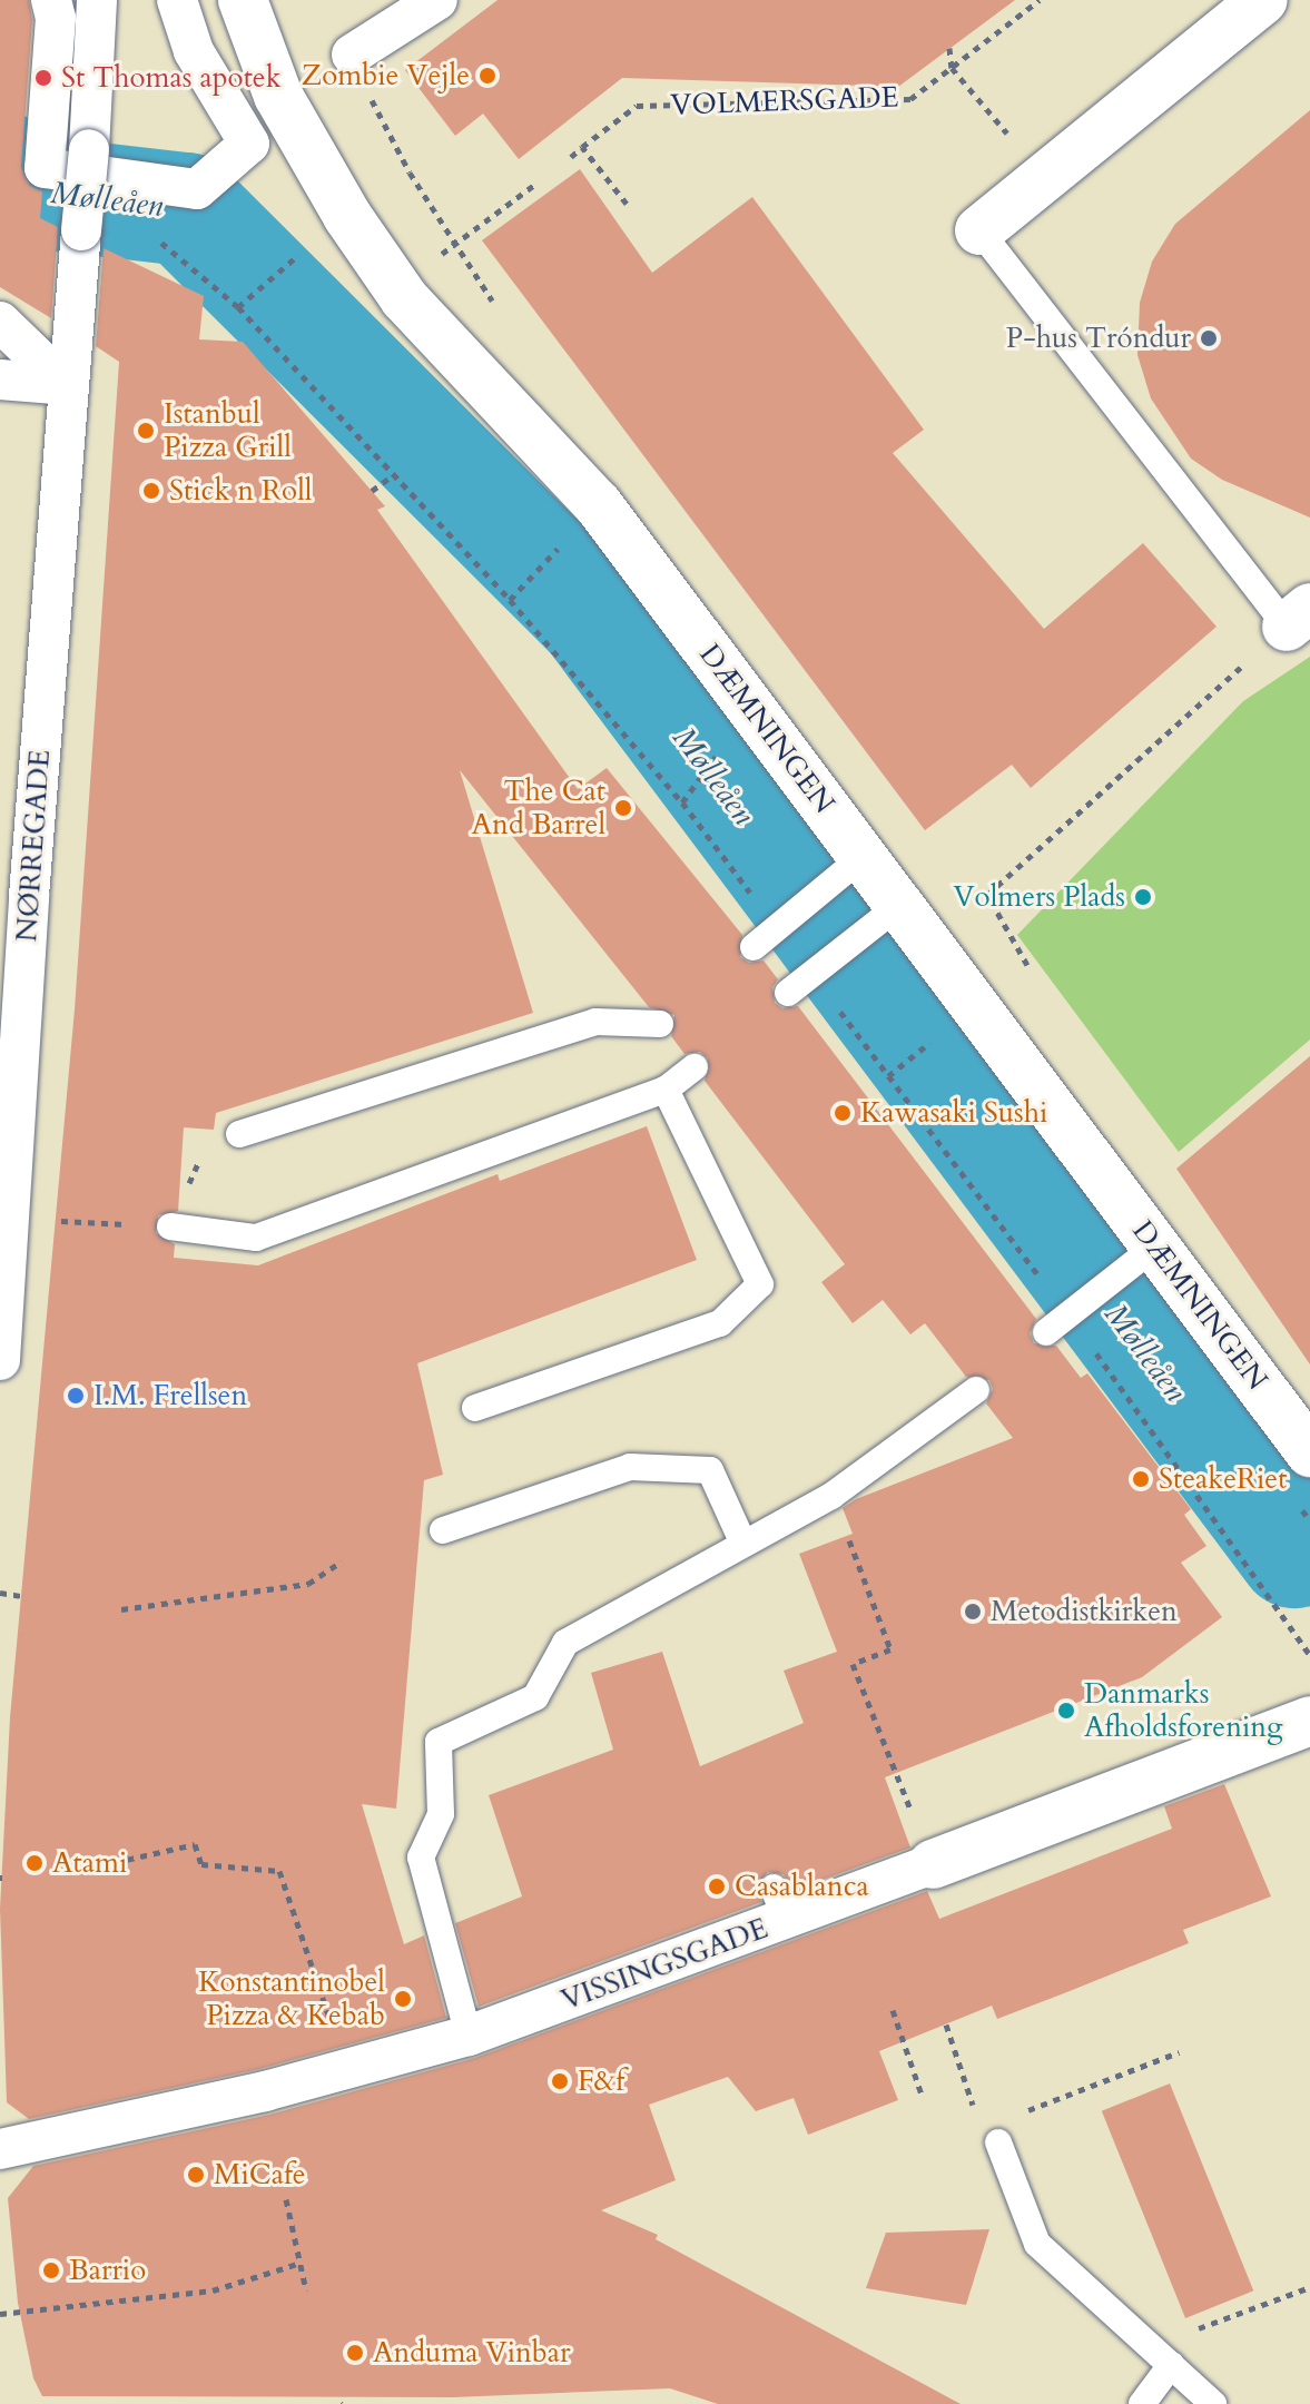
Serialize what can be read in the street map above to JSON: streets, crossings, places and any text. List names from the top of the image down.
{
  "streets": {
    "street": ["DÆMNINGEN", "NØRREGADE", "VISSINGSGADE"],
    "path": ["VOLMERSGADE"]
  },
  "water": ["Mølleåen"],
  "places": [
    "Zombie Vejle",
    "St Thomas apotek",
    "P-hus Tróndur",
    "Istanbul Pizza Grill",
    "Stick n Roll",
    "The Cat And Barrel",
    "Volmers Plads",
    "Kawasaki Sushi",
    "I.M. Frellsen",
    "SteakeRiet",
    "Metodistkirken",
    "Danmarks Afholdsforening",
    "Atami",
    "Casablanca",
    "Konstantinobel Pizza & Kebab",
    "F&f",
    "MiCafe",
    "Barrio",
    "Anduma Vinbar"
  ]
}
